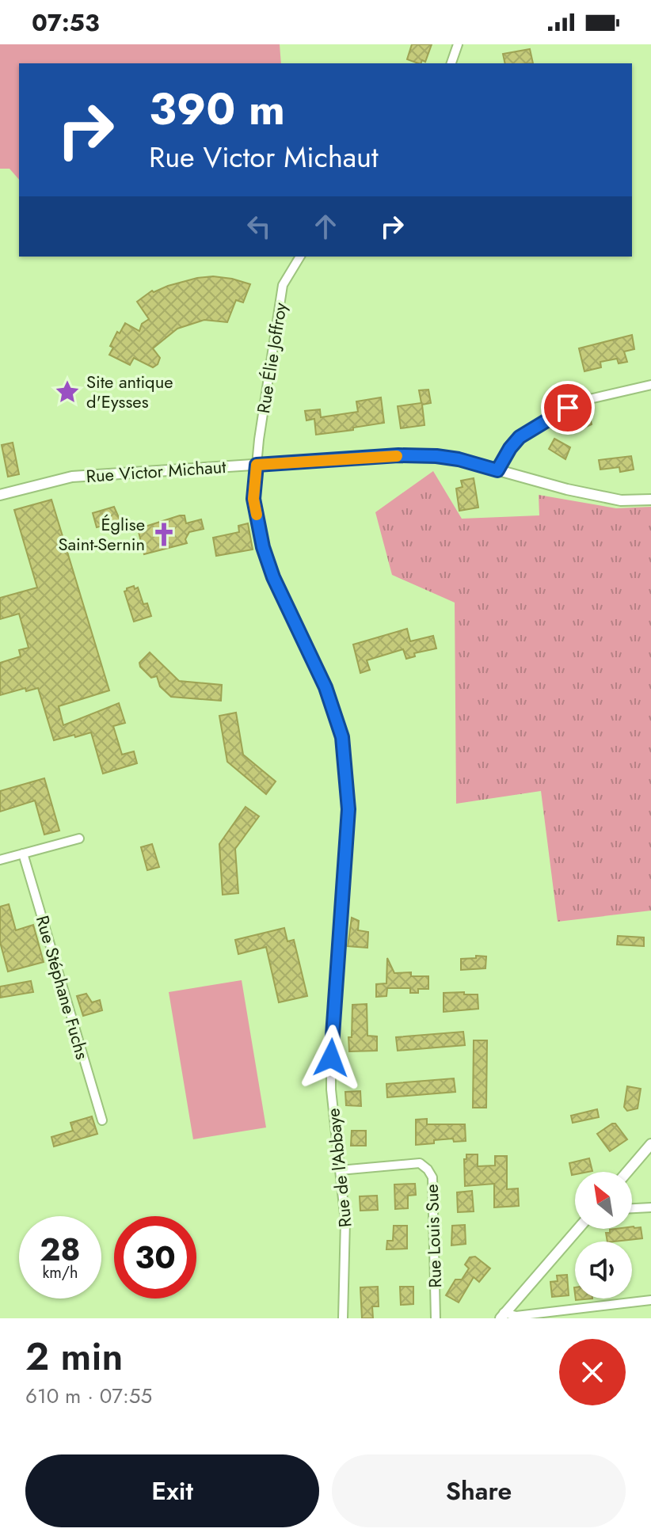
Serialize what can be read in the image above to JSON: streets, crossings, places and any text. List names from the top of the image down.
{
  "streets": {
    "street": [
      "Rue Élie Joffroy",
      "Rue Victor Michaut",
      "Rue Stéphane Fuchs",
      "Rue de l'Abbaye",
      "Rue Louis Sue"
    ]
  },
  "crossings": [
    ["Rue Élie Joffroy", "Rue Victor Michaut"],
    ["Rue Élie Joffroy", "Rue de l'Abbaye"],
    ["Rue Victor Michaut", "Rue de l'Abbaye"],
    ["Rue de l'Abbaye", "Rue Louis Sue"]
  ],
  "places": {
    "place": ["Site antique d'Eysses"],
    "church": ["Église Saint-Sernin"]
  },
  "north": "top left",
  "page": {
    "status": "07:53",
    "turn": ["390 m", "Rue Victor Michaut"],
    "speed": "28 km/h",
    "limit": "30",
    "heading": ["2 min", "610 m · 07:55"],
    "buttons": ["Exit", "Share"]
  }
}
